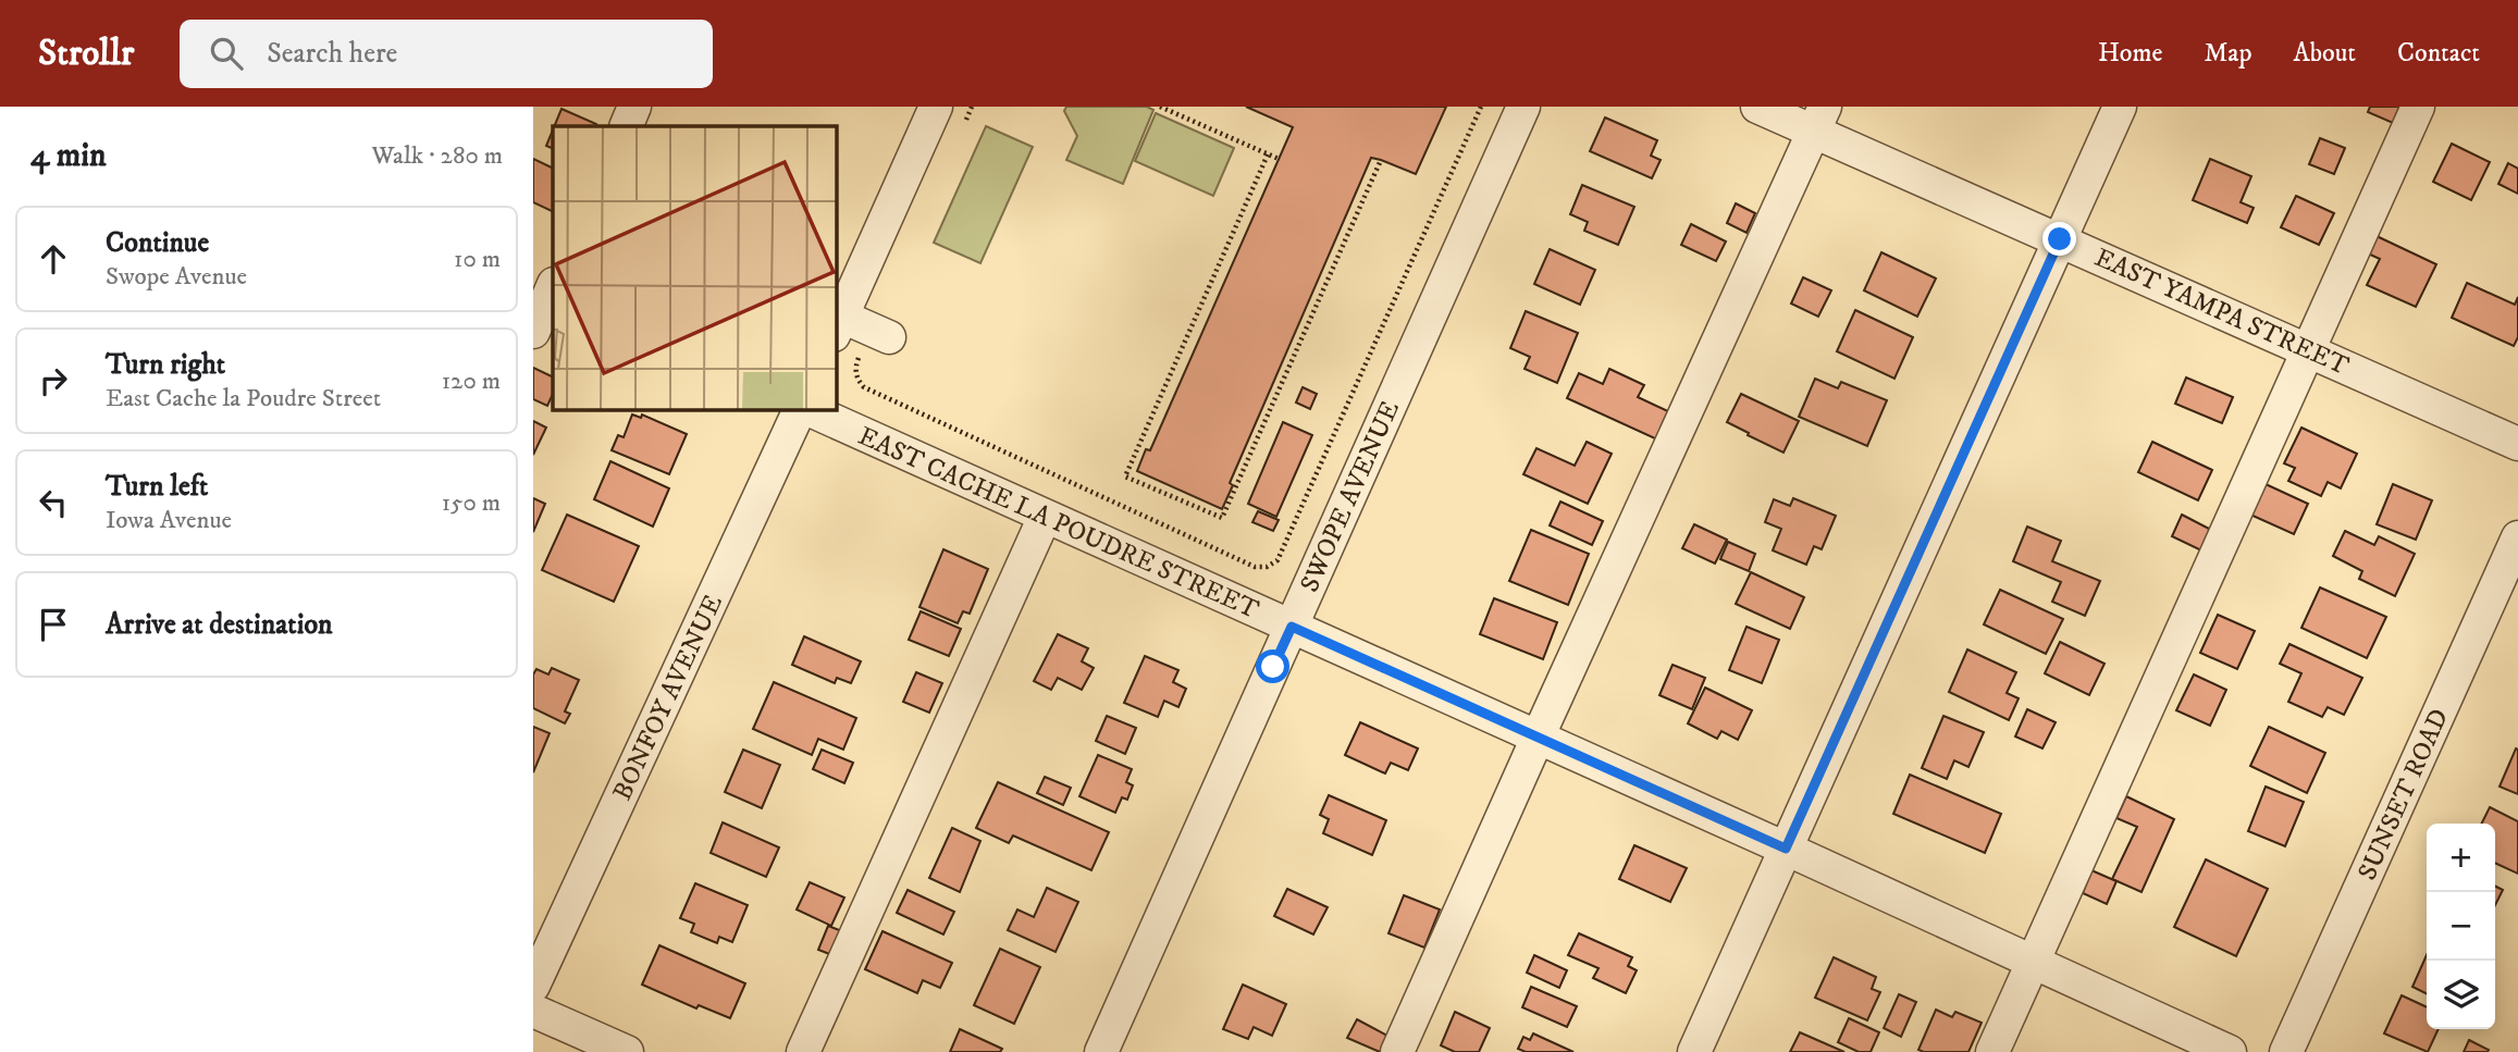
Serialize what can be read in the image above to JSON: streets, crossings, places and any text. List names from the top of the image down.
{
  "streets": {
    "street": [
      "EAST YAMPA STREET",
      "SWOPE AVENUE",
      "EAST CACHE LA POUDRE STREET",
      "BONFOY AVENUE",
      "SUNSET ROAD"
    ]
  },
  "crossings": [
    ["SWOPE AVENUE", "EAST CACHE LA POUDRE STREET"]
  ],
  "page": {
    "header": "Strollr",
    "search": "Search here",
    "nav": [
      "Home",
      "Map",
      "About",
      "Contact"
    ],
    "heading": ["4 min", "Walk · 280 m"],
    "list": [
      ["Continue", "Swope Avenue", "10 m"],
      ["Turn right", "East Cache la Poudre Street", "120 m"],
      ["Turn left", "Iowa Avenue", "150 m"],
      "Arrive at destination"
    ],
    "map_buttons": ["+", "−"]
  }
}
